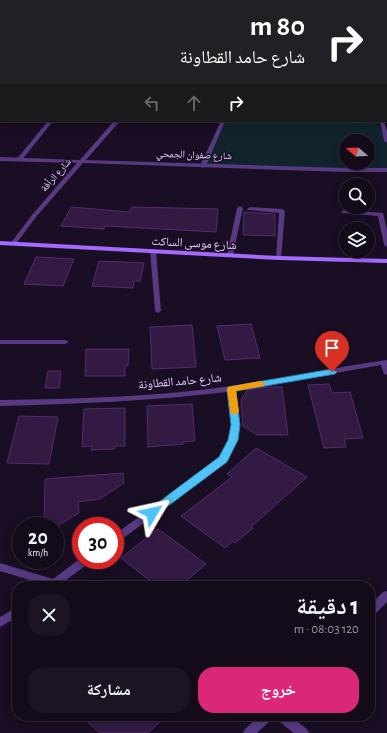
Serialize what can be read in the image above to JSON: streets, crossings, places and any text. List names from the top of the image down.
{
  "streets": {
    "street": [
      "شارع صفوان الجمحي",
      "شارع الرأفة",
      "شارع موسى الساكت",
      "شارع حامد القطاونة"
    ]
  },
  "crossings": [
    ["شارع صفوان الجمحي", "شارع الرأفة"],
    ["شارع الرأفة", "شارع موسى الساكت"]
  ],
  "north": "left",
  "page": {
    "turn": ["80 m", "شارع حامد القطاونة"],
    "speed": "20 km/h",
    "limit": "30",
    "heading": ["1 دقيقة", "120 m · 08:03"],
    "buttons": ["خروج", "مشاركة"]
  }
}
